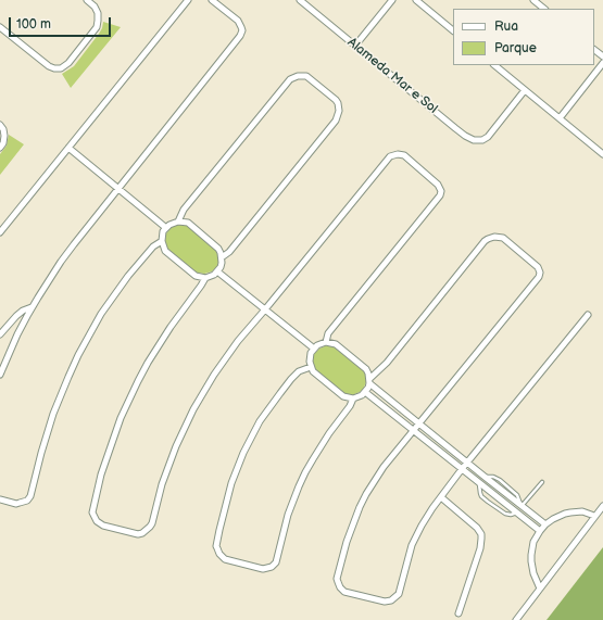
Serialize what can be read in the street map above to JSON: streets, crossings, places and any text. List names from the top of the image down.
{
  "streets": {
    "street": ["Alameda Mar e Sol"]
  },
  "legend": ["Rua", "Parque"],
  "scale_bar": "100 m"
}
